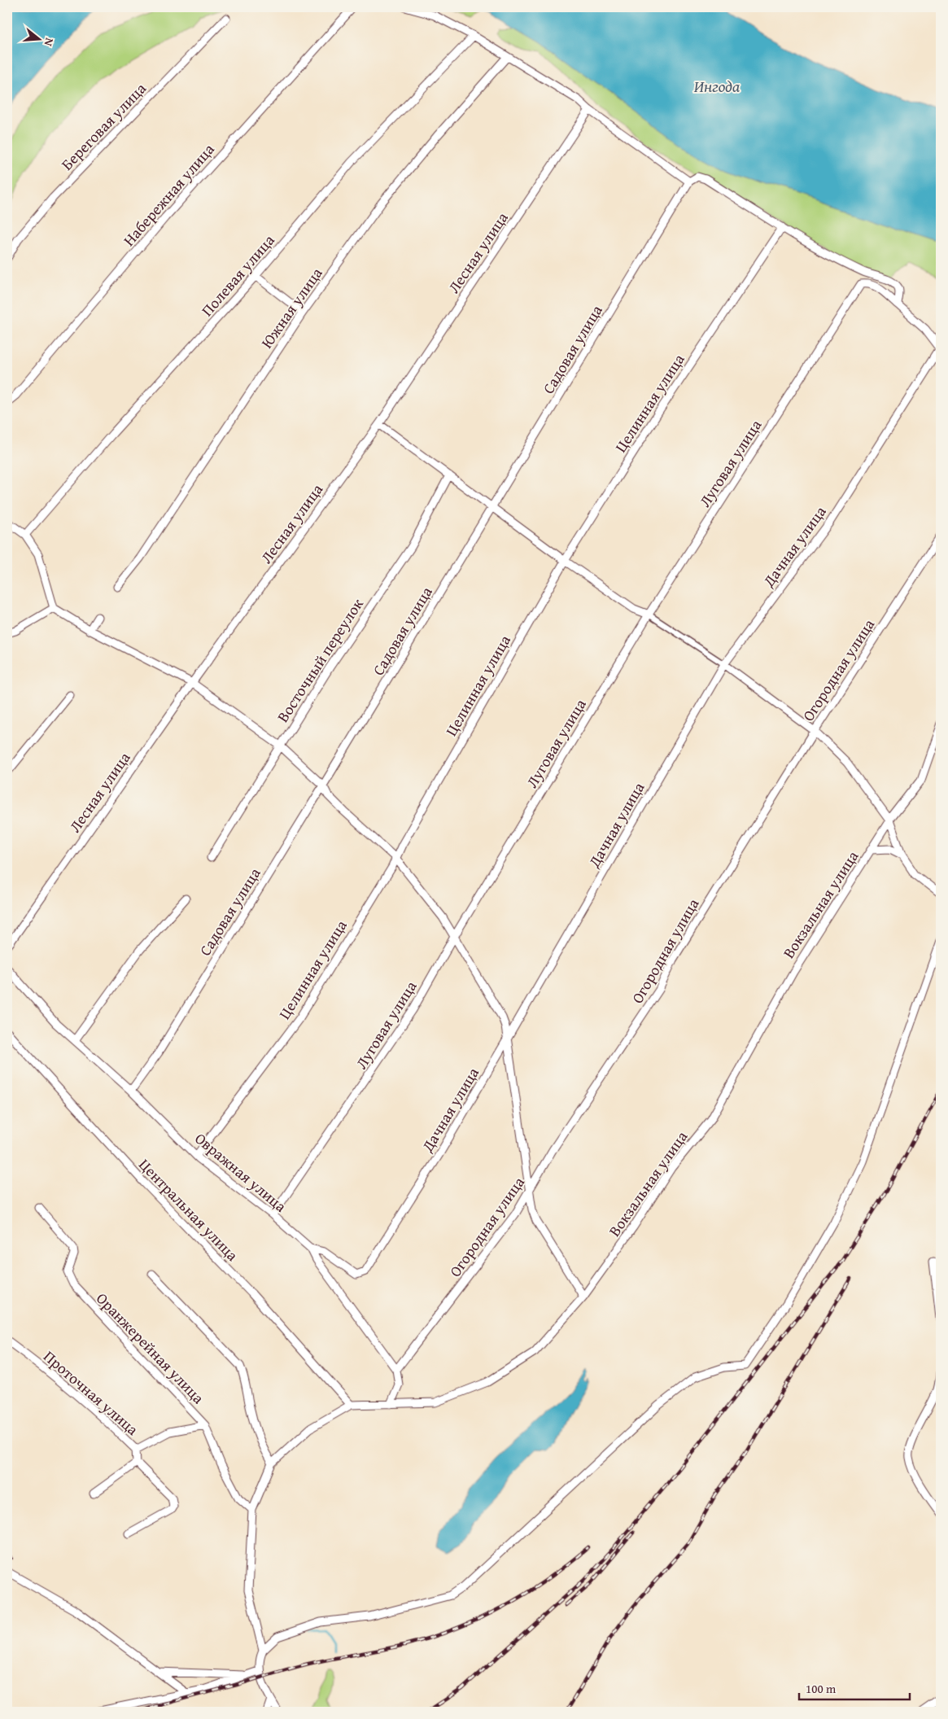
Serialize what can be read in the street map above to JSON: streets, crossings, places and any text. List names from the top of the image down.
{
  "streets": {
    "street": [
      "Береговая улица",
      "Набережная улица",
      "Лесная улица",
      "Полевая улица",
      "Южная улица",
      "Садовая улица",
      "Целинная улица",
      "Луговая улица",
      "Дачная улица",
      "Восточный переулок",
      "Огородная улица",
      "Вокзальная улица",
      "Овражная улица",
      "Центральная улица",
      "Оранжерейная улица",
      "Проточная улица"
    ]
  },
  "crossings": [
    ["Садовая улица", "Овражная улица"],
    ["Целинная улица", "Овражная улица"],
    ["Луговая улица", "Овражная улица"],
    ["Дачная улица", "Овражная улица"],
    ["Огородная улица", "Овражная улица"],
    ["Вокзальная улица", "Центральная улица"],
    ["Вокзальная улица", "Оранжерейная улица"]
  ],
  "water": ["Ингода"],
  "scale_bar": "100 m",
  "north": "right"
}
